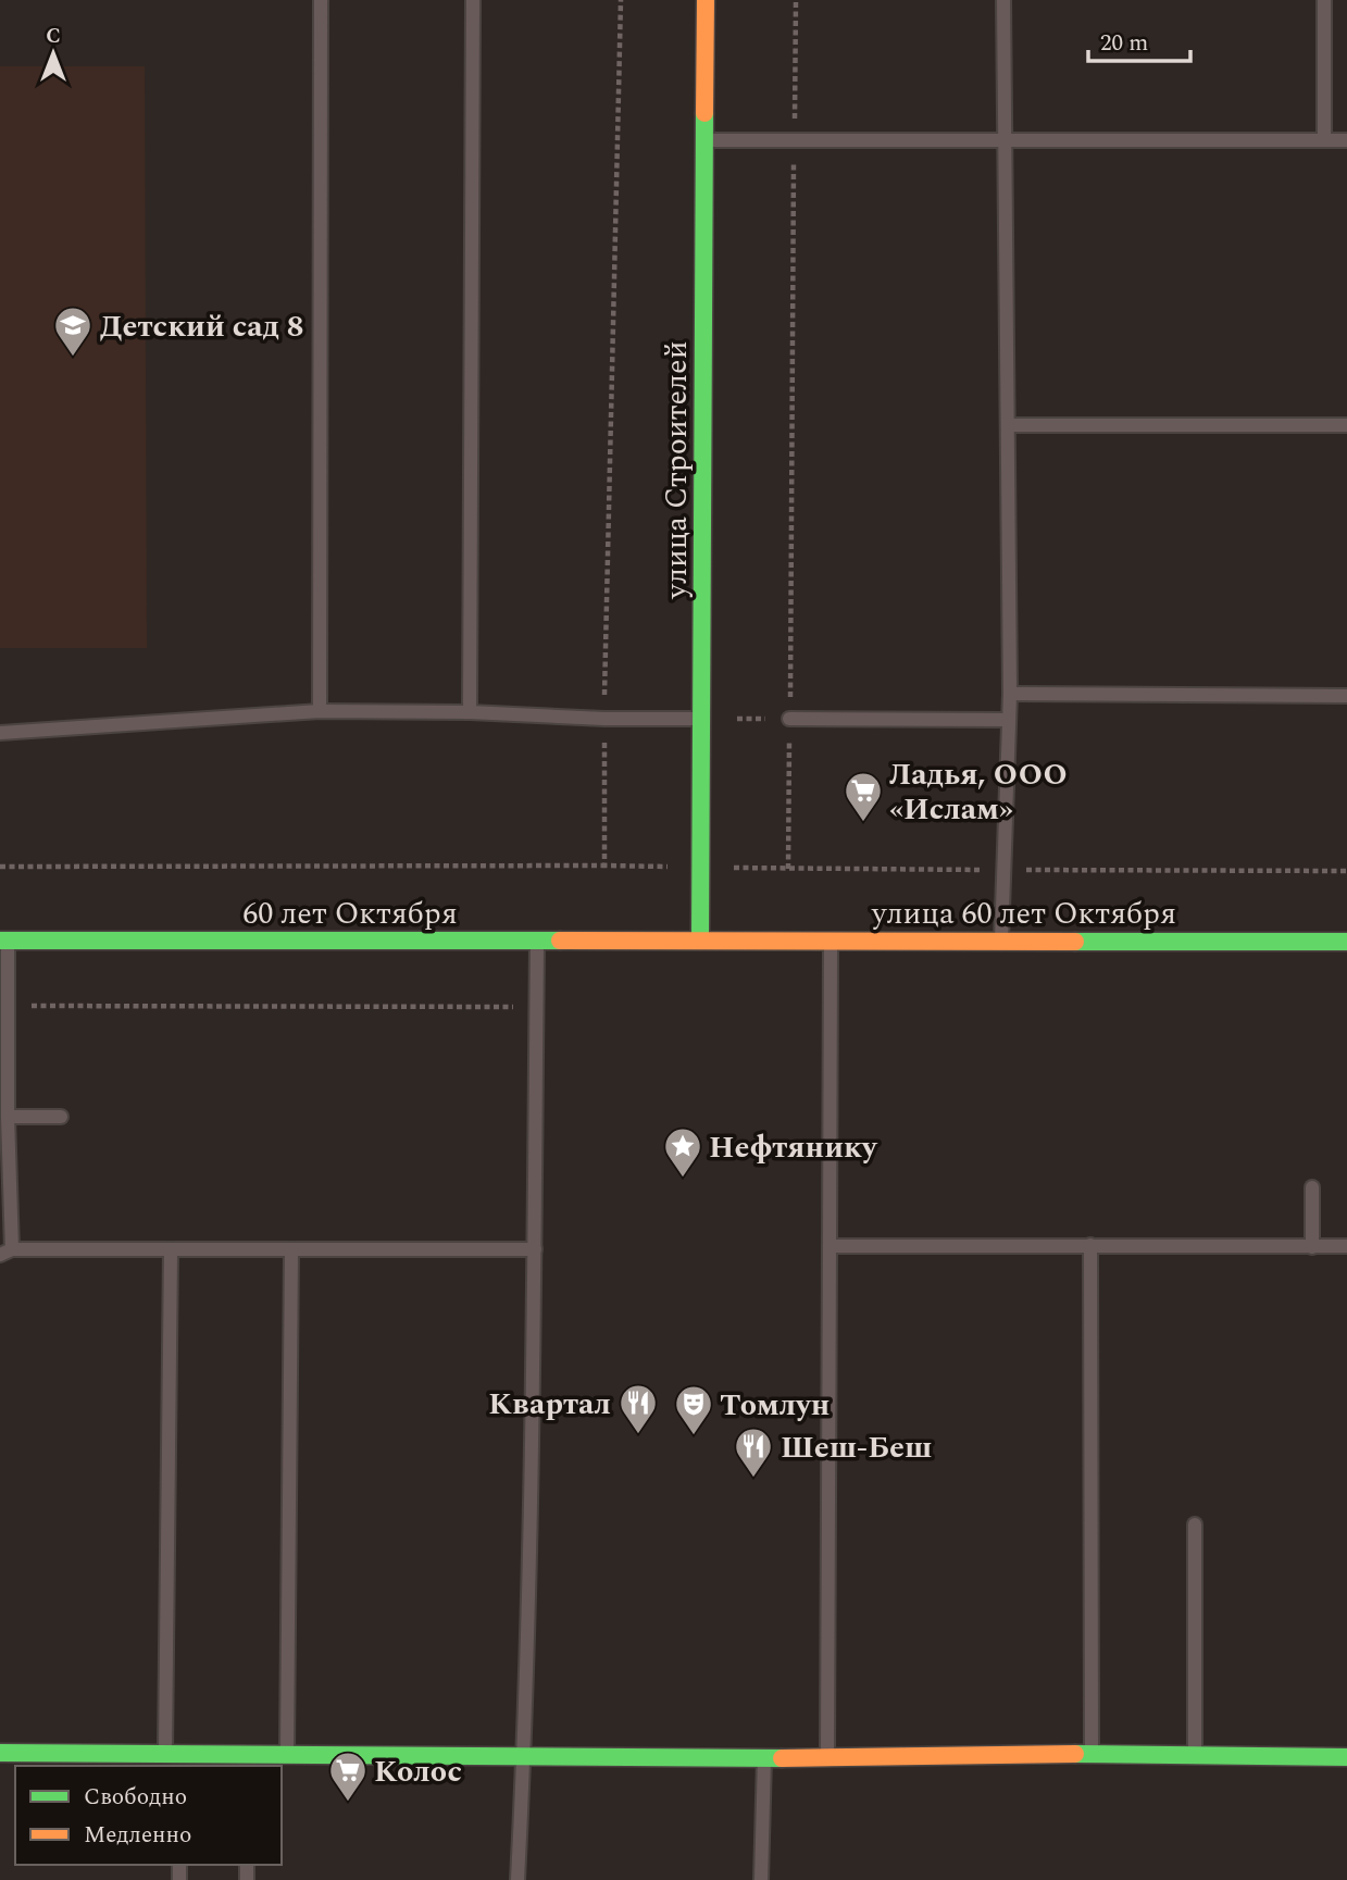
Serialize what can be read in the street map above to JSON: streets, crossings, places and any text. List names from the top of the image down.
{
  "streets": {
    "main road": ["улица Строителей", "60 лет Октября", "улица 60 лет Октября"]
  },
  "crossings": [
    ["улица Строителей", "60 лет Октября"],
    ["улица Строителей", "улица 60 лет Октября"],
    ["60 лет Октября", "улица 60 лет Октября"]
  ],
  "places": {
    "school or university": ["Детский сад 8"],
    "supermarket": ["Ладья, ООО «Ислам»", "Колос"],
    "place": ["Нефтянику"],
    "restaurant": ["Квартал", "Шеш-Беш"],
    "theatre": ["Томлун"]
  },
  "legend": ["Свободно", "Медленно"],
  "scale_bar": "20 m",
  "north": "top"
}
